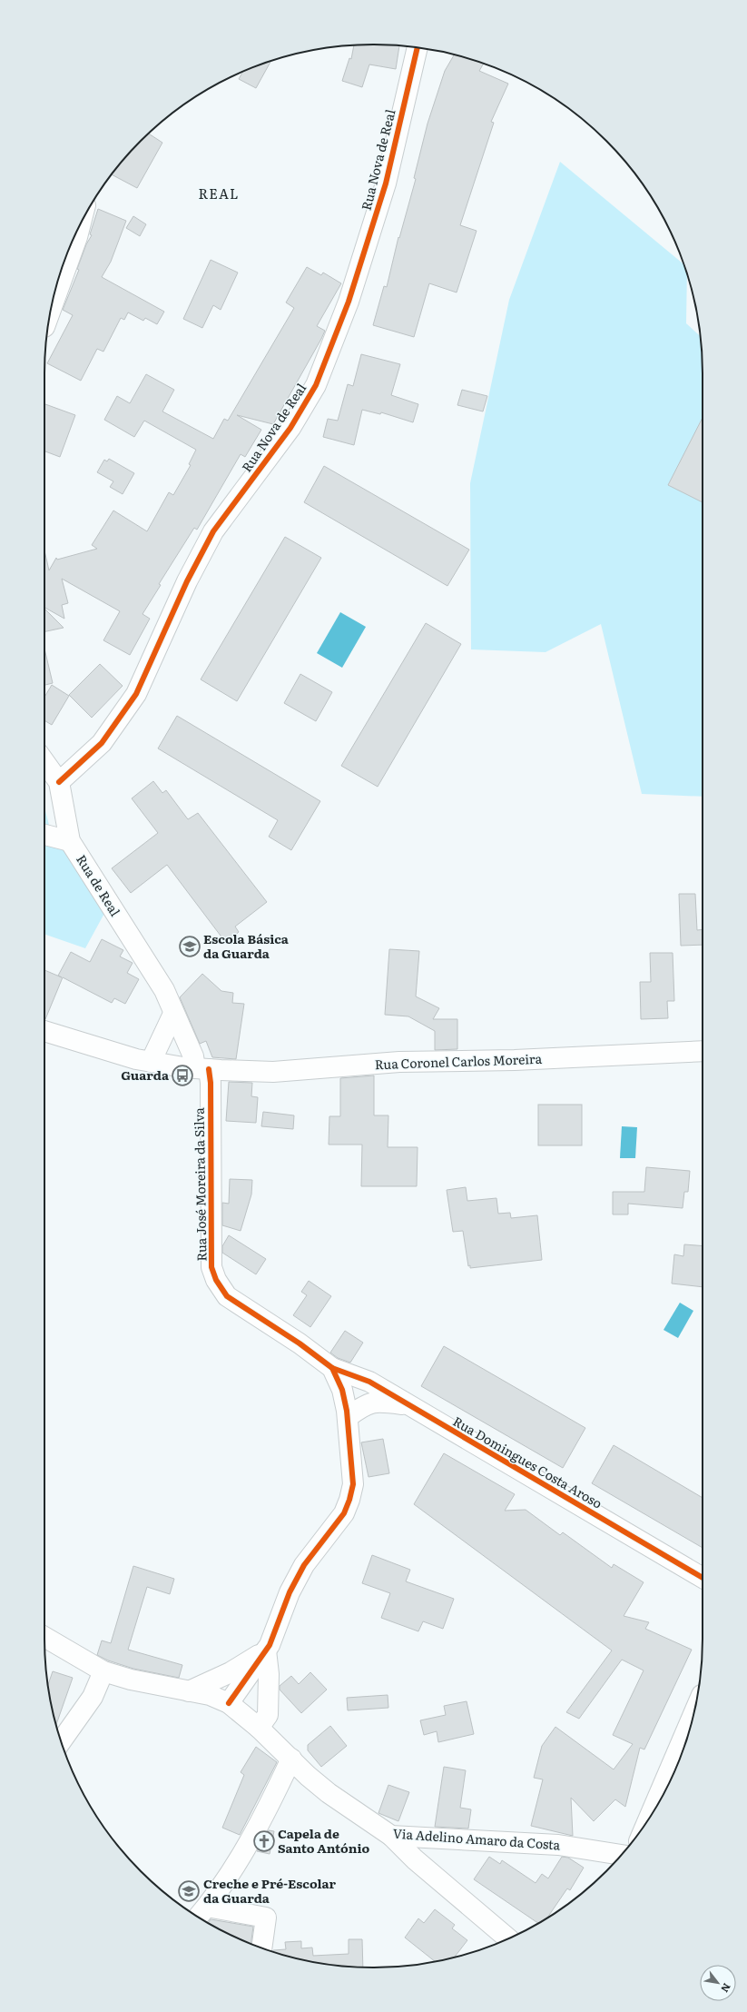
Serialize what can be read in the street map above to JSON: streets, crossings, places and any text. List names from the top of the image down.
{
  "streets": {
    "street": [
      "Rua Nova de Real",
      "Rua de Real",
      "Rua Coronel Carlos Moreira",
      "Rua José Moreira da Silva",
      "Rua Domingues Costa Aroso",
      "Via Adelino Amaro da Costa"
    ]
  },
  "crossings": [
    ["Rua Nova de Real", "Rua de Real"],
    ["Rua de Real", "Rua Coronel Carlos Moreira"],
    ["Rua de Real", "Rua José Moreira da Silva"],
    ["Rua Coronel Carlos Moreira", "Rua José Moreira da Silva"],
    ["Rua José Moreira da Silva", "Rua Domingues Costa Aroso"],
    ["Rua José Moreira da Silva", "Via Adelino Amaro da Costa"]
  ],
  "districts": ["REAL"],
  "places": {
    "school or university": ["Escola Básica da Guarda", "Creche e Pré-Escolar da Guarda"],
    "bus stop": ["Guarda"],
    "church": ["Capela de Santo António"]
  },
  "north": "bottom right"
}
